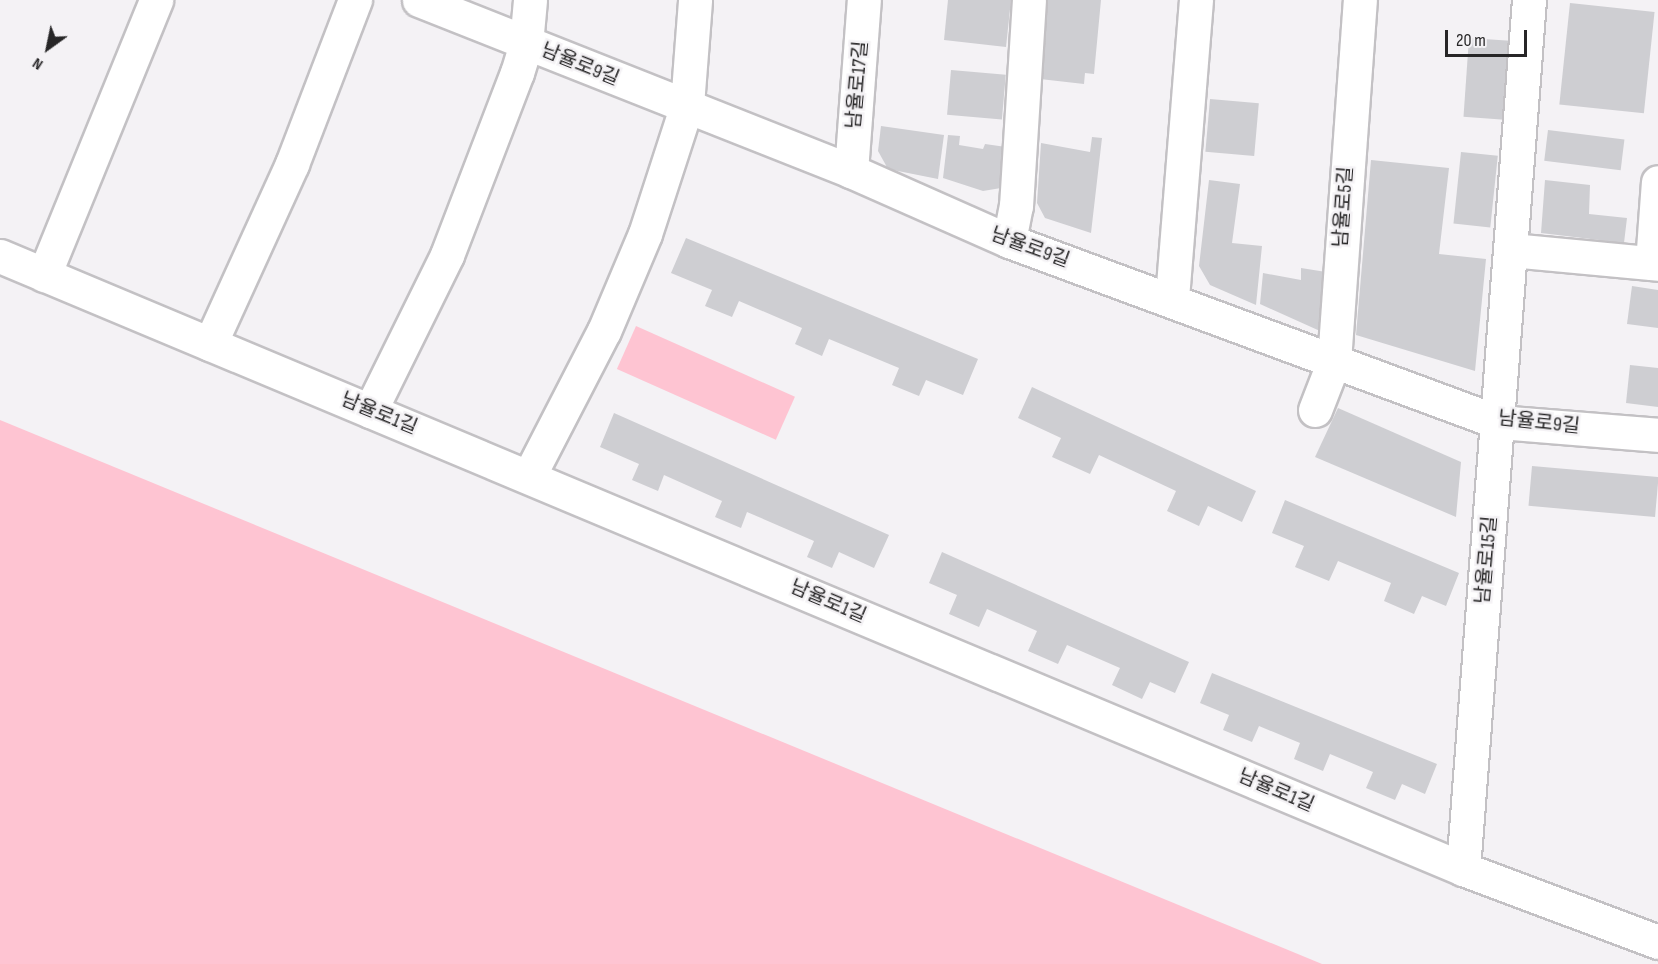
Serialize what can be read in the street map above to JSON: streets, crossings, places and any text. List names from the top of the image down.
{
  "streets": {
    "street": [
      "남율로9길",
      "남율로17길",
      "남율로5길",
      "남율로1길",
      "남율로15길"
    ]
  },
  "crossings": [
    ["남율로9길", "남율로17길"],
    ["남율로9길", "남율로5길"],
    ["남율로9길", "남율로15길"],
    ["남율로1길", "남율로15길"]
  ],
  "scale_bar": "20 m",
  "north": "bottom left"
}
